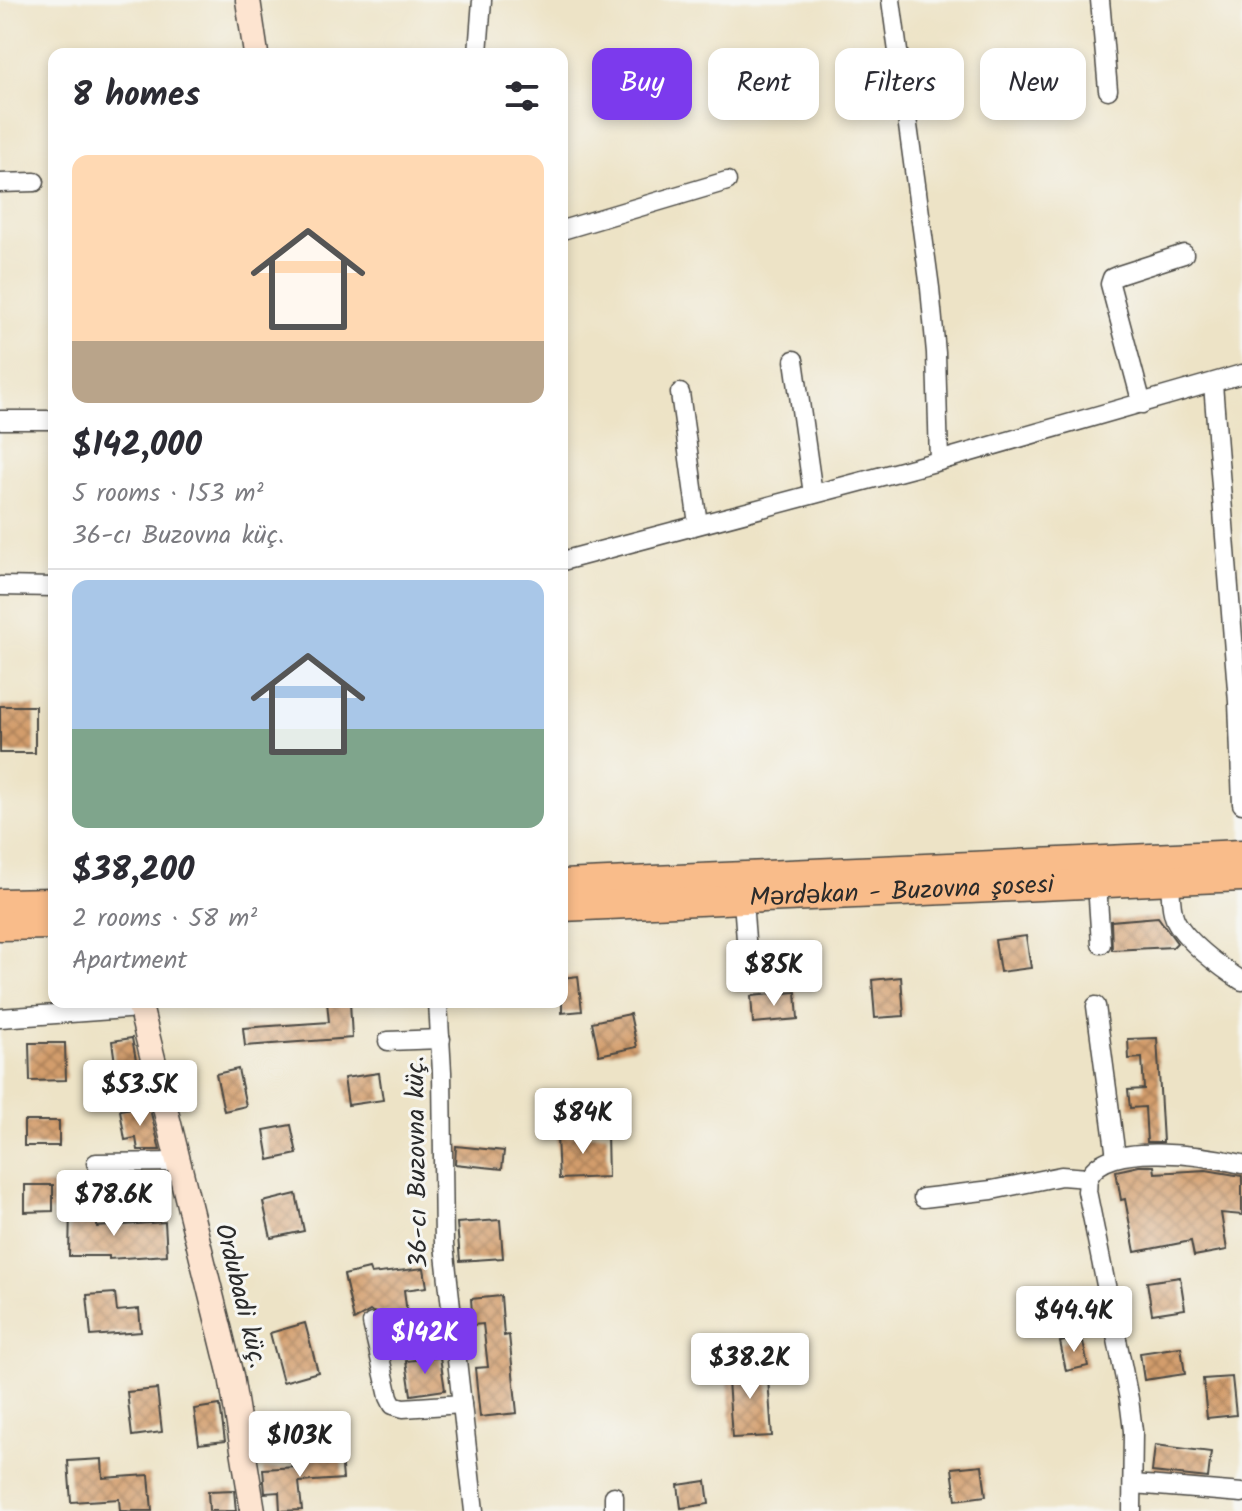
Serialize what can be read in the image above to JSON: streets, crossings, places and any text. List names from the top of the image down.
{
  "streets": {
    "main road": ["Mərdəkan - Buzovna şosesi"],
    "street": ["36-cı Buzovna küç.", "Ordubadi küç."]
  },
  "page": {
    "chip": [
      "Buy",
      "Rent",
      "Filters",
      "New"
    ],
    "heading": "8 homes",
    "list": [
      {
        "name": "$142,000",
        "note": "5 rooms · 153 m² · 36-cı Buzovna küç."
      },
      {
        "name": "$38,200",
        "note": "2 rooms · 58 m² · Apartment"
      }
    ],
    "price": [
      "$85K",
      "$53.5K",
      "$84K",
      "$78.6K",
      "$44.4K",
      "$142K",
      "$38.2K",
      "$103K"
    ]
  }
}
